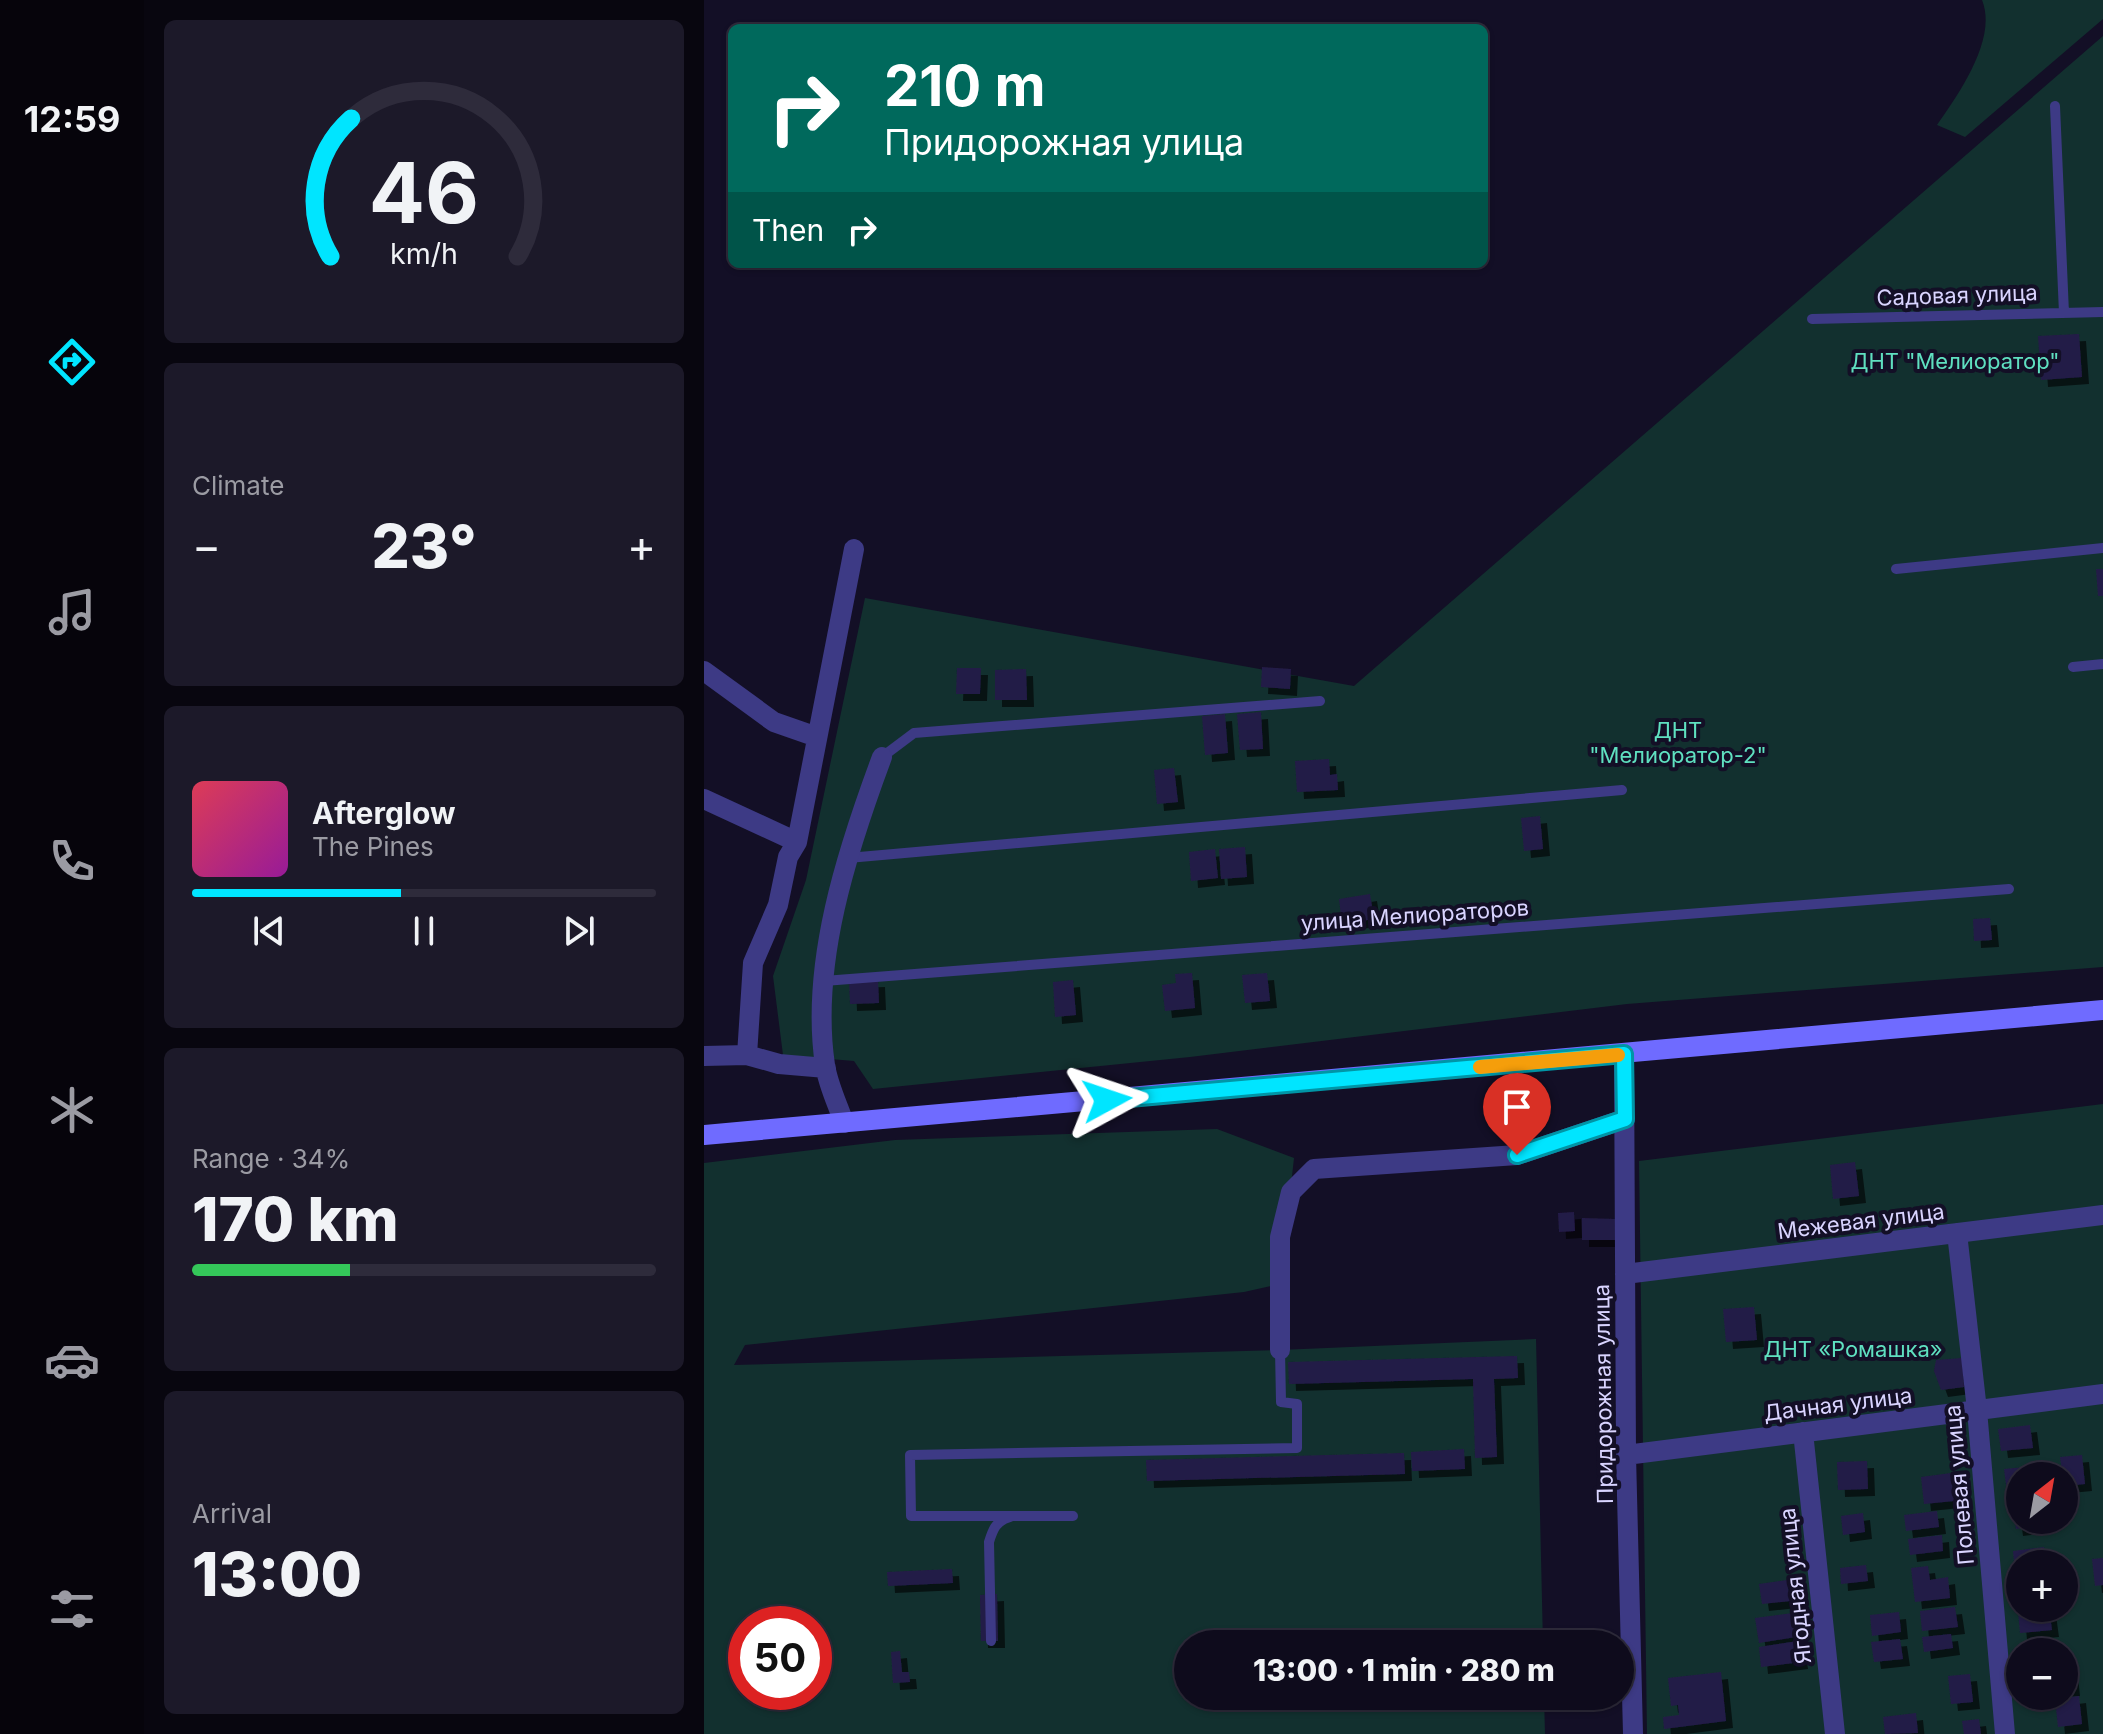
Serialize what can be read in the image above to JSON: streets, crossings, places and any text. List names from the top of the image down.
{
  "streets": {
    "street": [
      "Межевая улица",
      "Придорожная улица",
      "Дачная улица",
      "Полевая улица",
      "Ягодная улица"
    ],
    "lane": ["Садовая улица", "улица Мелиораторов"]
  },
  "crossings": [
    ["Межевая улица", "Придорожная улица"],
    ["Межевая улица", "Полевая улица"],
    ["Придорожная улица", "Дачная улица"],
    ["Дачная улица", "Полевая улица"],
    ["Дачная улица", "Ягодная улица"]
  ],
  "parks": ["ДНТ \"Мелиоратор\"", "ДНТ \"Мелиоратор-2\"", "ДНТ «Ромашка»"],
  "north": "top right",
  "page": {
    "tabs": "12:59",
    "turn": ["210 m", "Придорожная улица"],
    "then": "Then",
    "tile": [
      "Climate",
      ["Range · 34%", "170 km"],
      ["Arrival", "13:00"]
    ],
    "heat": ["−", "23°", "+"],
    "song": ["Afterglow", "The Pines"],
    "map_buttons": ["+", "−"],
    "limit": "50",
    "trip": "13:00 · 1 min · 280 m",
    "gauge": ["46", "km/h"]
  }
}
